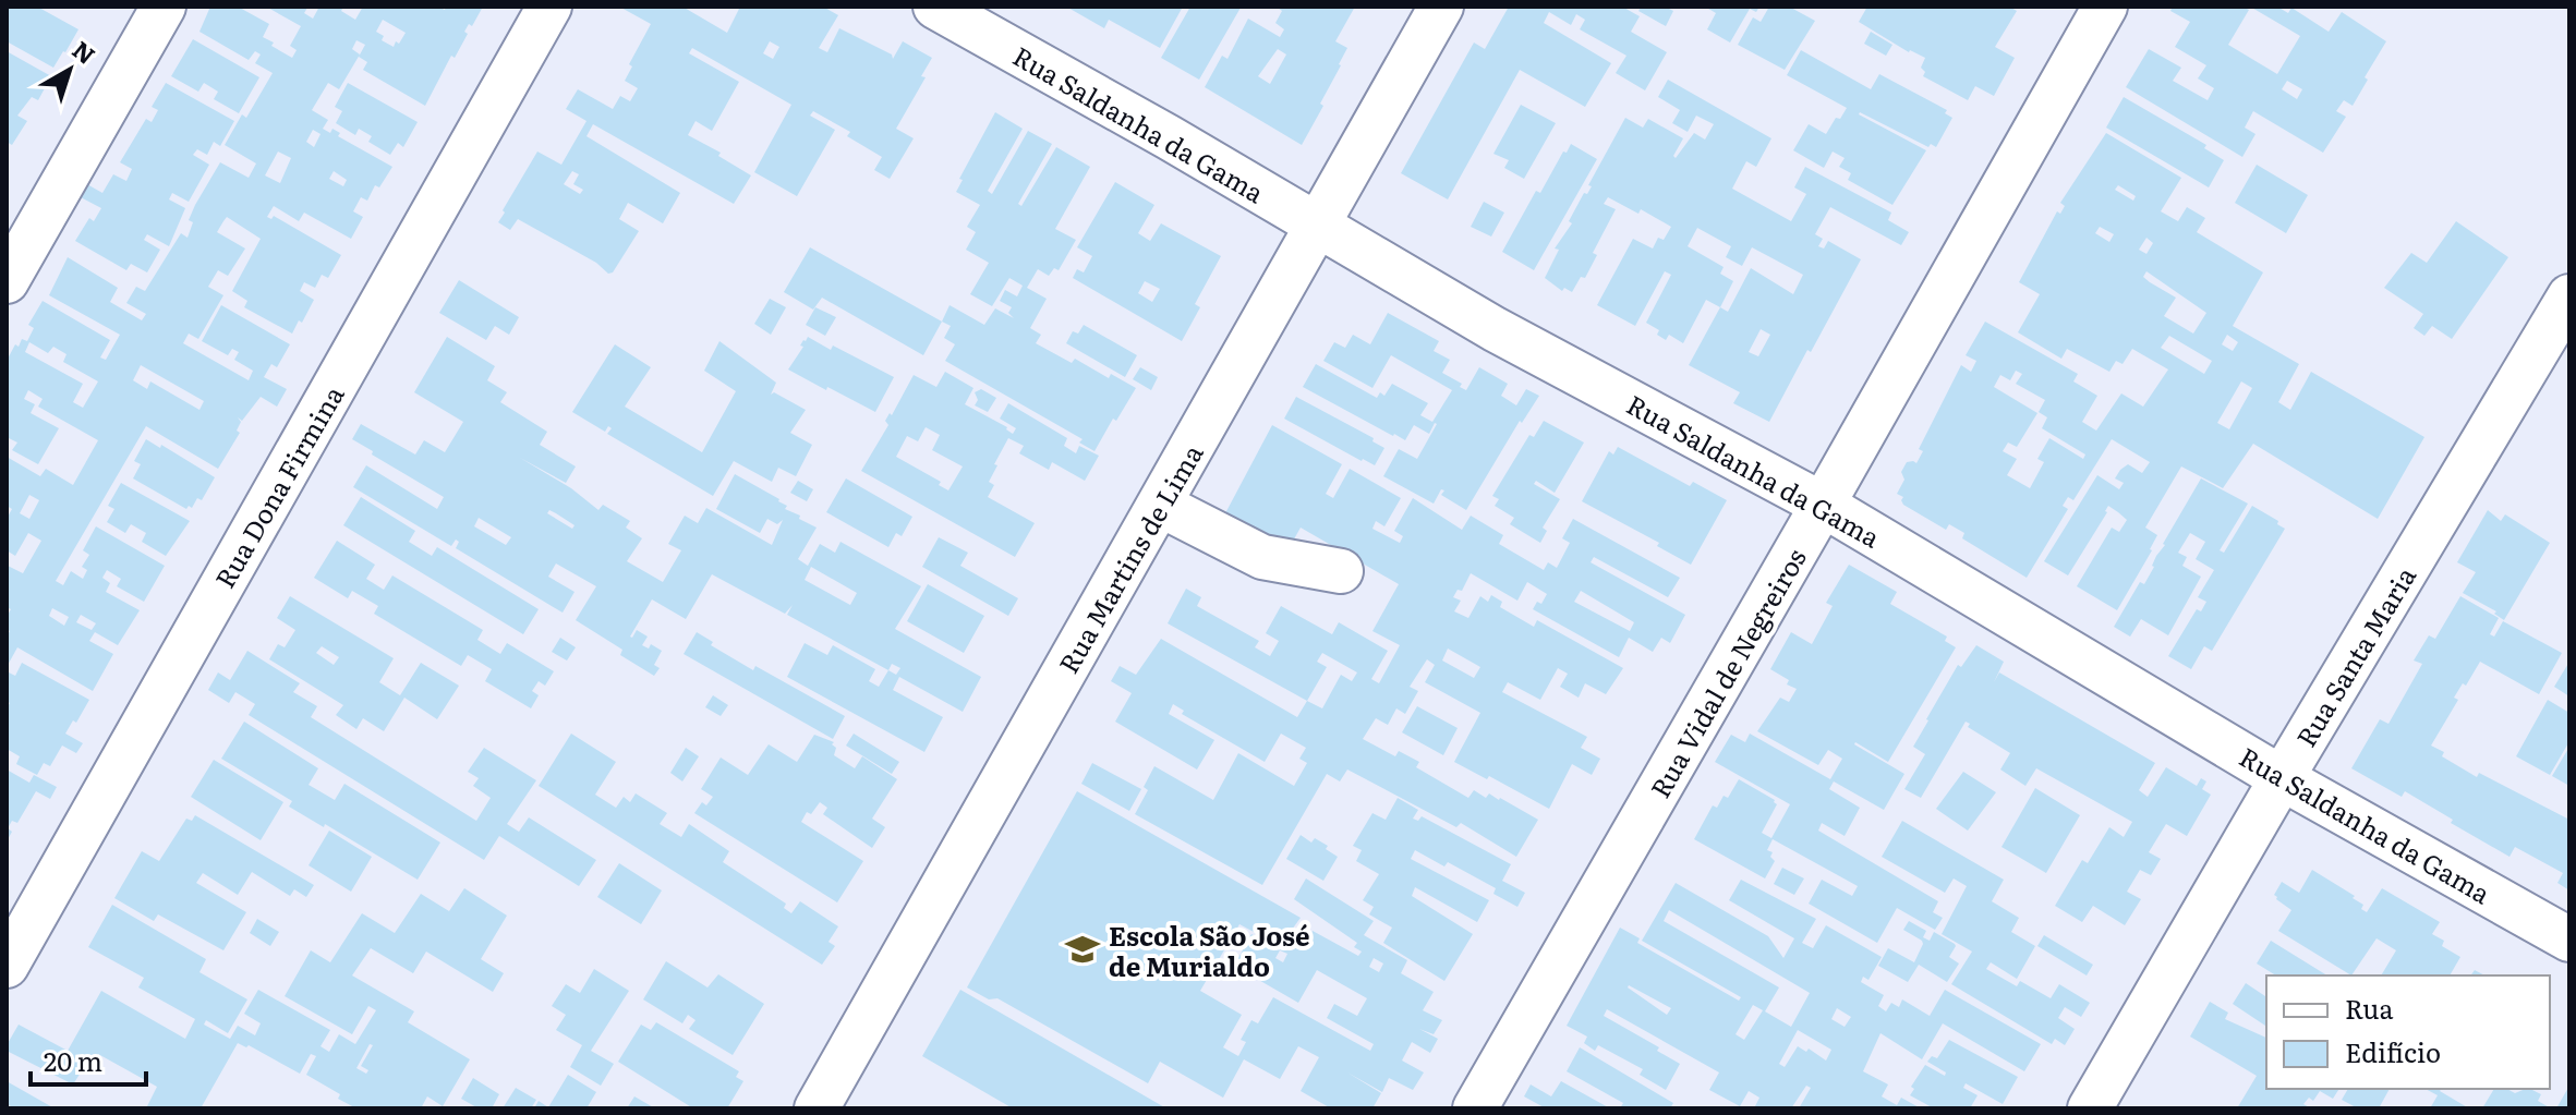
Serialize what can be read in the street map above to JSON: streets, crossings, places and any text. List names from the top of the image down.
{
  "streets": {
    "street": [
      "Rua Saldanha da Gama",
      "Rua Dona Firmina",
      "Rua Martins de Lima",
      "Rua Santa Maria",
      "Rua Vidal de Negreiros"
    ]
  },
  "crossings": [
    ["Rua Saldanha da Gama", "Rua Martins de Lima"],
    ["Rua Saldanha da Gama", "Rua Santa Maria"],
    ["Rua Saldanha da Gama", "Rua Vidal de Negreiros"]
  ],
  "places": {
    "school or university": ["Escola São José de Murialdo"]
  },
  "legend": ["Rua", "Edifício"],
  "scale_bar": "20 m",
  "north": "top right"
}
